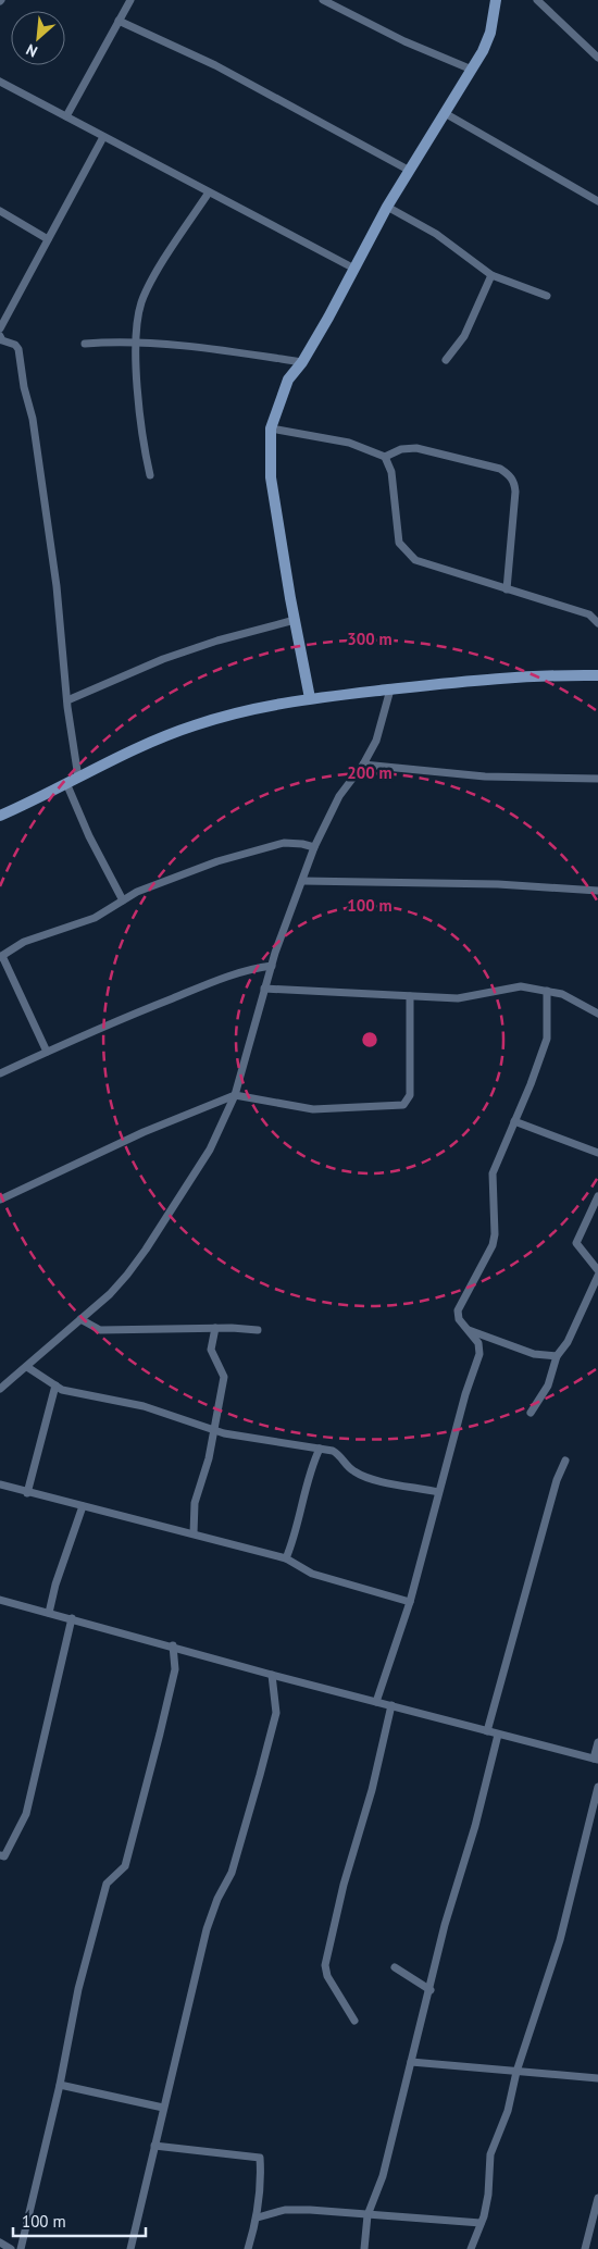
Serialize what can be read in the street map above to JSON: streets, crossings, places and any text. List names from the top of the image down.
{
  "scale_bar": "100 m",
  "north": "bottom left",
  "rings": ["300 m", "200 m", "100 m"]
}
